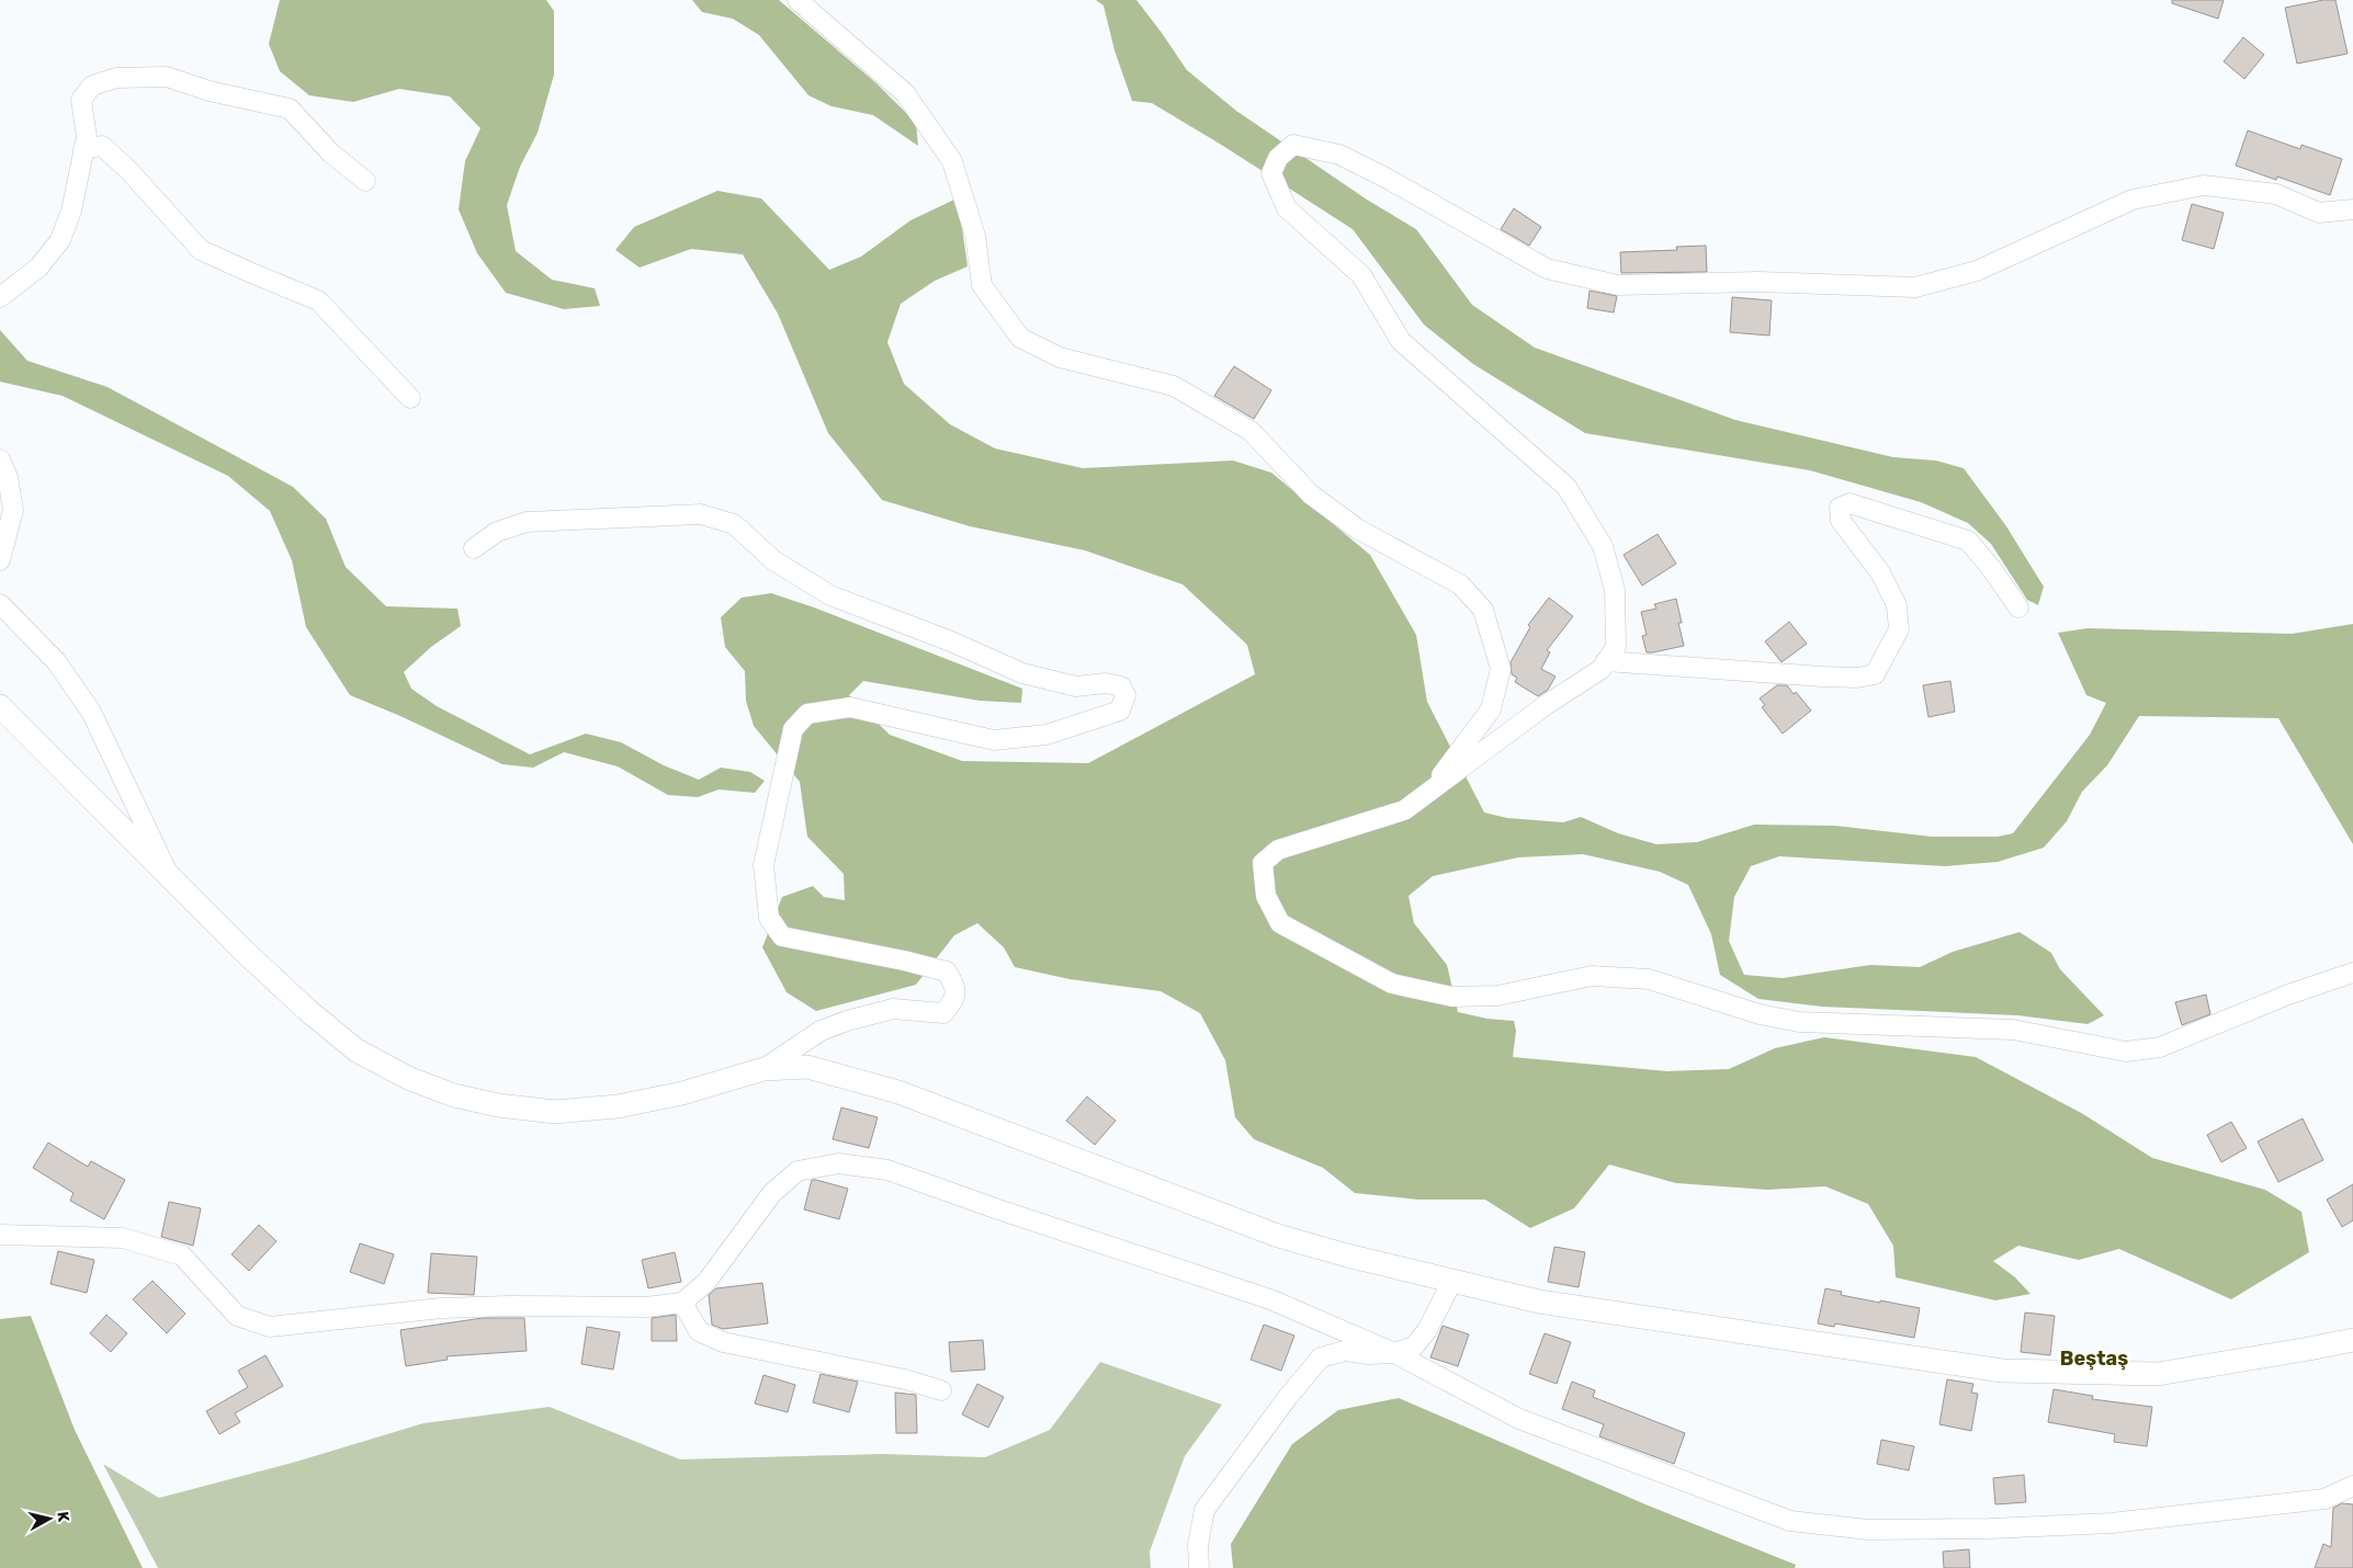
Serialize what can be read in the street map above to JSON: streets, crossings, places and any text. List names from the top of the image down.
{
  "districts": ["Beştaş"],
  "north": "right"
}
